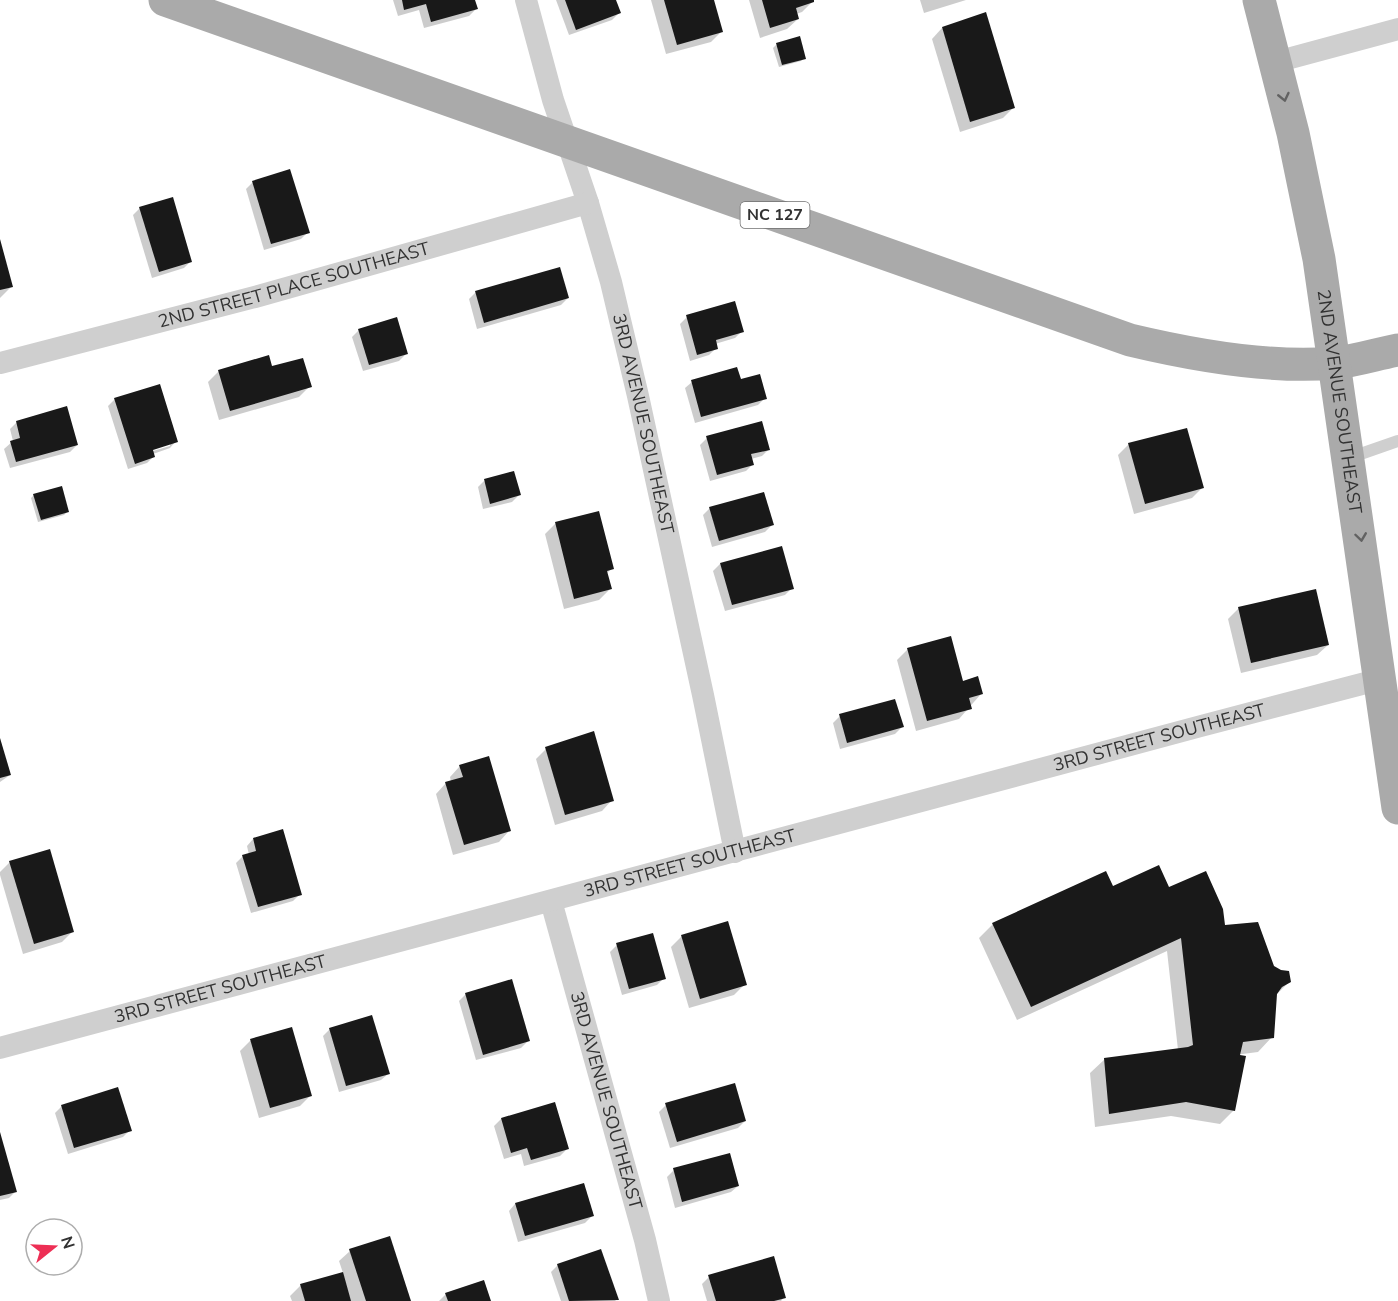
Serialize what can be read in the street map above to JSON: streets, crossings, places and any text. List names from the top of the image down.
{
  "streets": {
    "main road": ["NC 127", "2ND AVENUE SOUTHEAST"],
    "street": ["2ND STREET PLACE SOUTHEAST", "3RD AVENUE SOUTHEAST", "3RD STREET SOUTHEAST"]
  },
  "crossings": [
    ["NC 127", "2ND AVENUE SOUTHEAST"],
    ["NC 127", "3RD AVENUE SOUTHEAST"],
    ["2ND STREET PLACE SOUTHEAST", "3RD AVENUE SOUTHEAST"],
    ["2ND AVENUE SOUTHEAST", "3RD STREET SOUTHEAST"],
    ["3RD AVENUE SOUTHEAST", "3RD STREET SOUTHEAST"]
  ],
  "one_way": ["2ND AVENUE SOUTHEAST"],
  "north": "right"
}
